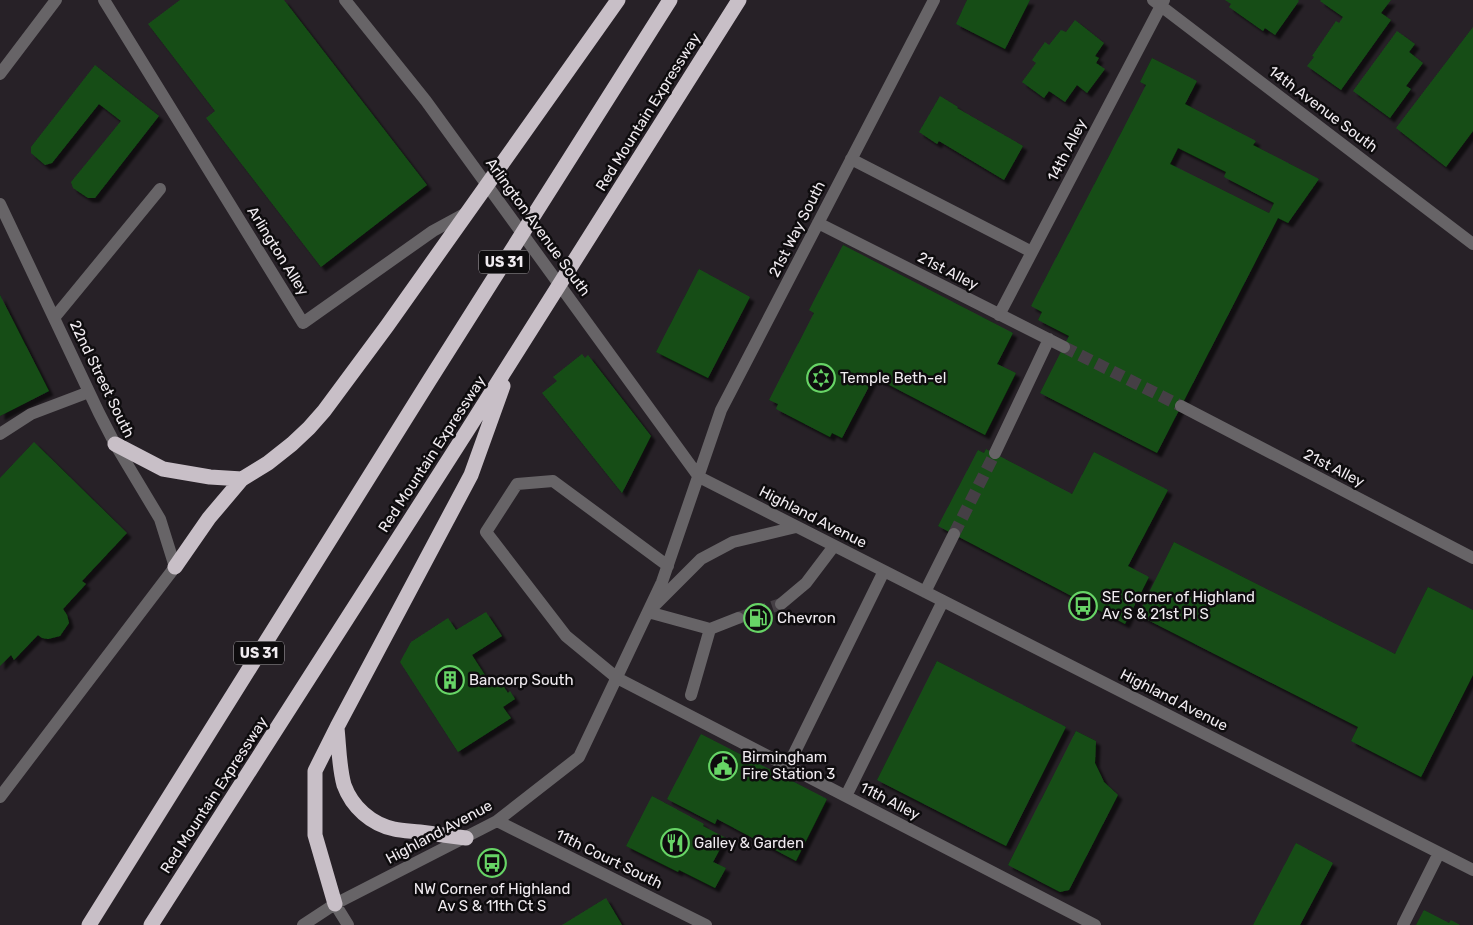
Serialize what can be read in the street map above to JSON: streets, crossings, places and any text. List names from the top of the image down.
{
  "streets": {
    "highway": ["Red Mountain Expressway", "US 31"],
    "street": [
      "14th Avenue South",
      "14th Alley",
      "Arlington Avenue South",
      "21st Way South",
      "Arlington Alley",
      "21st Alley",
      "22nd Street South",
      "Highland Avenue",
      "11th Alley",
      "11th Court South"
    ]
  },
  "crossings": [
    ["14th Avenue South", "14th Alley"],
    ["14th Alley", "21st Alley"],
    ["Arlington Avenue South", "21st Way South"],
    ["Arlington Avenue South", "Arlington Alley"],
    ["Arlington Avenue South", "Highland Avenue"],
    ["21st Way South", "21st Alley"],
    ["21st Way South", "Highland Avenue"],
    ["Highland Avenue", "11th Alley"],
    ["Highland Avenue", "11th Court South"]
  ],
  "places": {
    "synagogue": ["Temple Beth-el"],
    "bus stop": ["SE Corner of Highland Av S & 21st Pl S", "NW Corner of Highland Av S & 11th Ct S"],
    "fuel station": ["Chevron"],
    "building": ["Bancorp South"],
    "public building": ["Birmingham Fire Station 3"],
    "restaurant": ["Galley & Garden"]
  }
}
